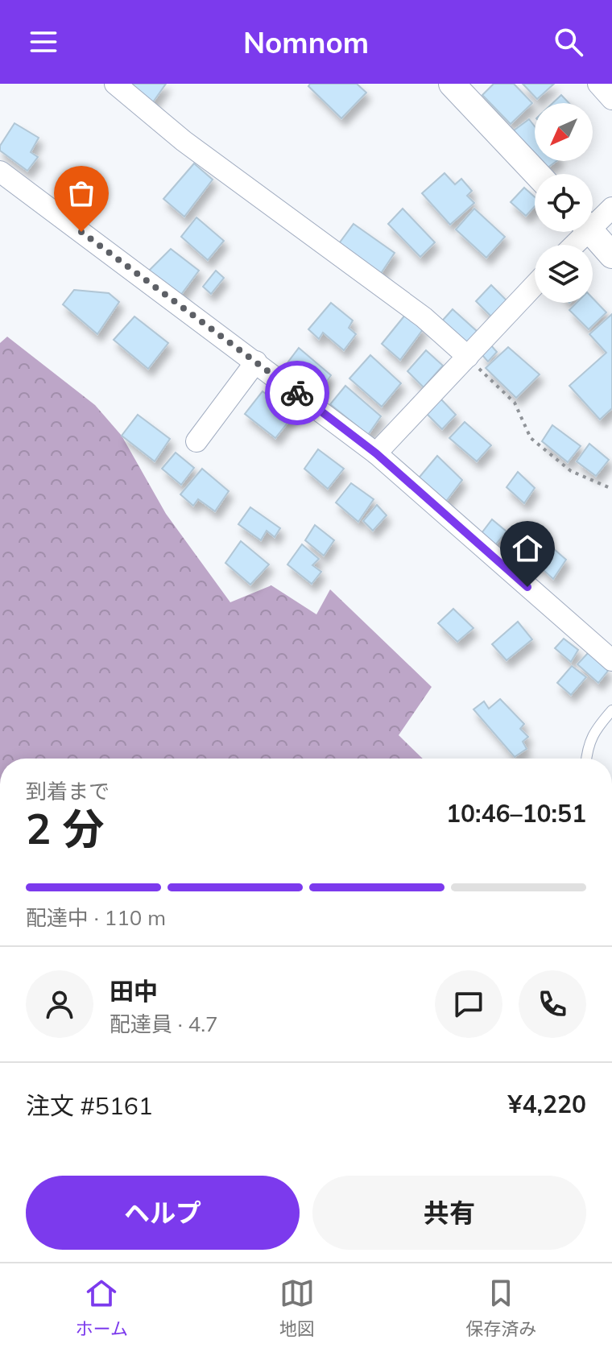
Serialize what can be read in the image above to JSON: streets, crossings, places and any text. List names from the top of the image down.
{
  "north": "bottom left",
  "page": {
    "header": "Nomnom",
    "heading": ["2 分", "到着まで", "10:46–10:51"],
    "panel": [
      "田中",
      "配達員 · 4.7",
      "注文 #5161",
      "¥4,220"
    ],
    "bar": "配達中 · 110 m",
    "buttons": ["ヘルプ", "共有"],
    "tabs": ["ホーム", "地図", "保存済み"]
  }
}
